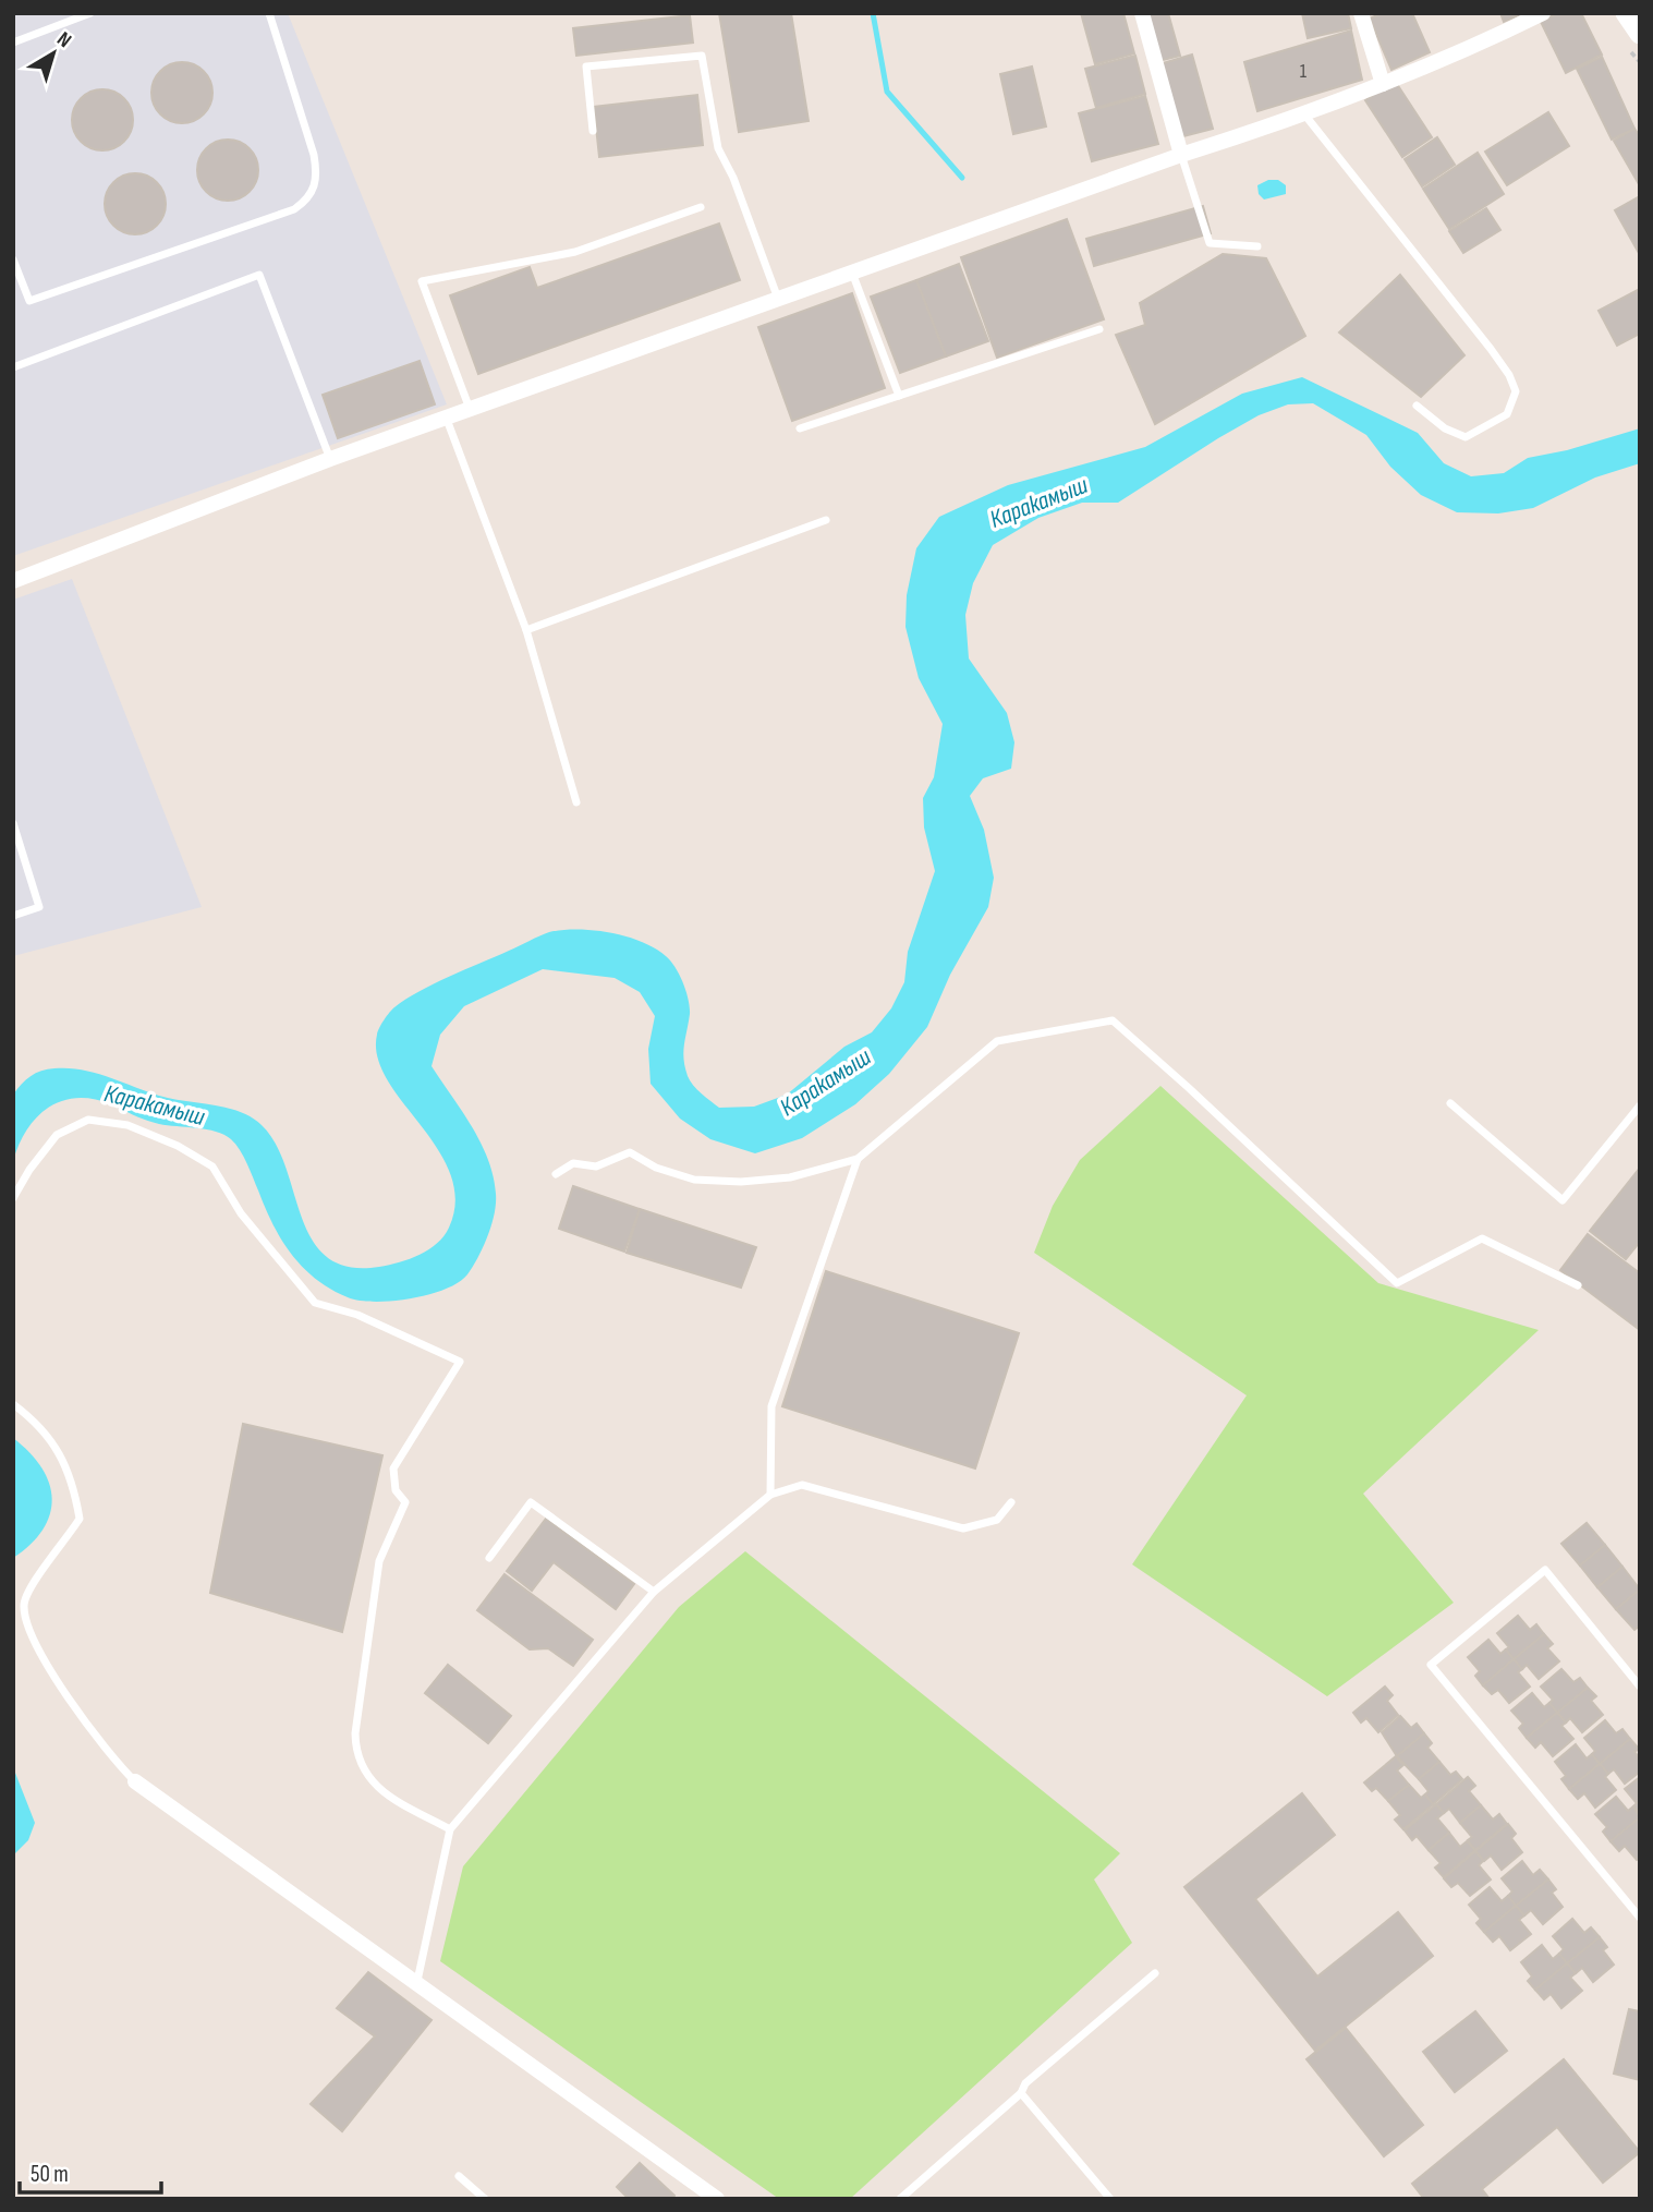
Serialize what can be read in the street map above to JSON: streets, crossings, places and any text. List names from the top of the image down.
{
  "water": ["Каракамыш"],
  "house_numbers": ["1"],
  "scale_bar": "50 m",
  "north": "top right"
}
